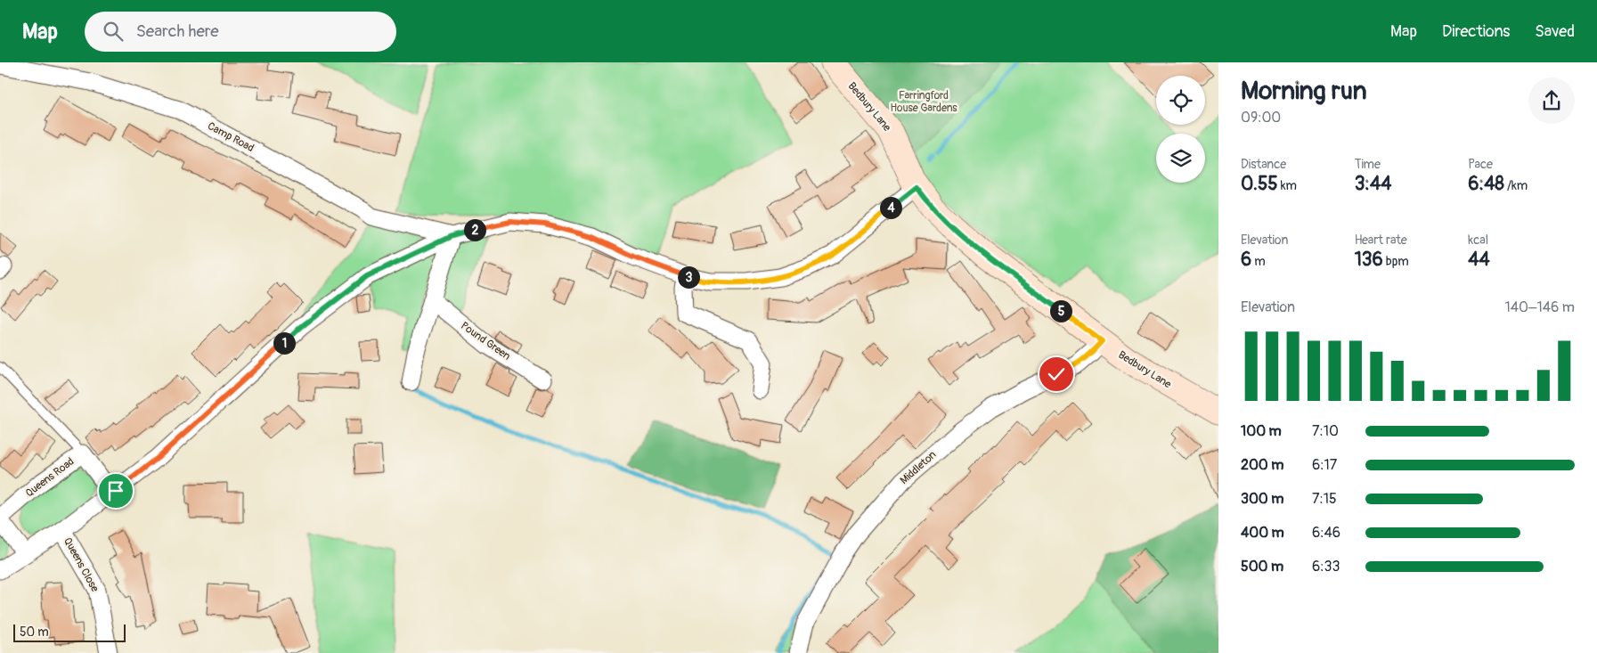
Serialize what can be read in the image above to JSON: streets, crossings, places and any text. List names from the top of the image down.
{
  "streets": {
    "street": [
      "Bedbury Lane",
      "Camp Road",
      "Pound Green",
      "Middleton",
      "Queens Road",
      "Queens Close"
    ]
  },
  "crossings": [
    ["Bedbury Lane", "Middleton"]
  ],
  "parks": ["Farringford House Gardens"],
  "scale_bar": "50 m",
  "page": {
    "header": "Map",
    "search": "Search here",
    "nav": ["Map", "Directions", "Saved"],
    "heading": ["Morning run", "09:00"],
    "stats": [
      ["Distance", "0.55 km"],
      ["Time", "3:44"],
      ["Pace", "6:48 /km"],
      ["Elevation", "6 m"],
      ["Heart rate", "136 bpm"],
      ["kcal", "44"]
    ],
    "pins": [
      "4",
      "2",
      "3",
      "5",
      "1"
    ],
    "chart": ["Elevation", "140–146 m"],
    "list": [
      {
        "name": "100 m",
        "note": "7:10"
      },
      {
        "name": "200 m",
        "note": "6:17"
      },
      {
        "name": "300 m",
        "note": "7:15"
      },
      {
        "name": "400 m",
        "note": "6:46"
      },
      {
        "name": "500 m",
        "note": "6:33"
      }
    ],
    "scale": "50 m"
  }
}
